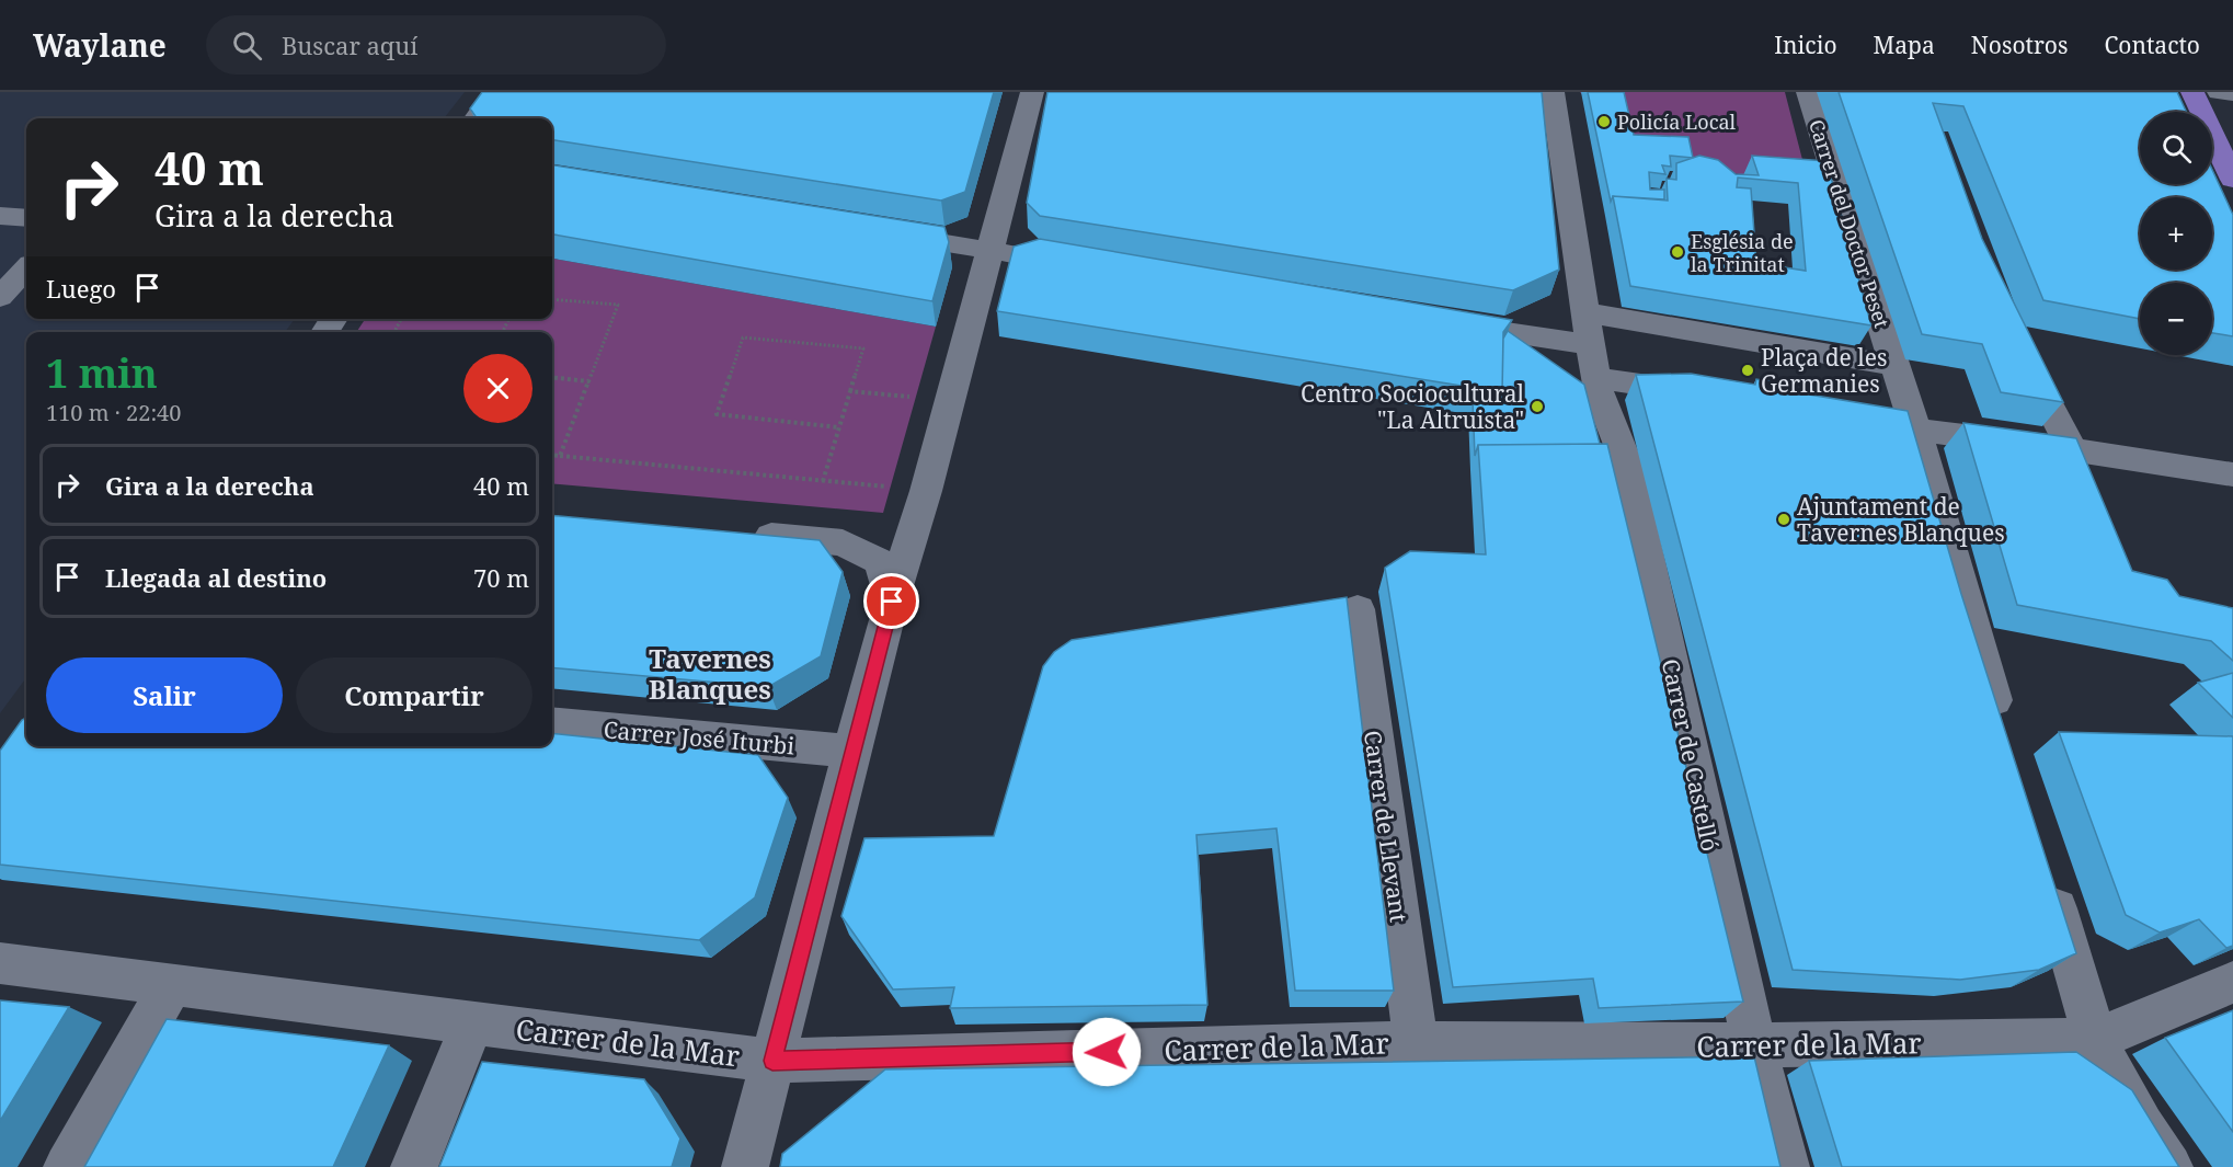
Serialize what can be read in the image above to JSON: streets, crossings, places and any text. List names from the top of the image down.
{
  "streets": {
    "street": [
      "Carrer del Doctor Peset",
      "Carrer José Iturbi",
      "Carrer de Castelló",
      "Carrer de Llevant",
      "Carrer de la Mar"
    ]
  },
  "crossings": [
    ["Carrer de Castelló", "Carrer de la Mar"],
    ["Carrer de Llevant", "Carrer de la Mar"]
  ],
  "districts": ["Tavernes Blanques"],
  "places": [
    "Policía Local",
    "Església de la Trinitat",
    "Plaça de les Germanies",
    "Centro Sociocultural \"La Altruista\"",
    "Ajuntament de Tavernes Blanques"
  ],
  "page": {
    "header": "Waylane",
    "search": "Buscar aquí",
    "nav": [
      "Inicio",
      "Mapa",
      "Nosotros",
      "Contacto"
    ],
    "map_buttons": ["+", "−"],
    "turn": ["40 m", "Gira a la derecha"],
    "then": "Luego",
    "heading": ["1 min", "110 m · 22:40"],
    "list": [
      {
        "name": "Gira a la derecha",
        "value": "40 m"
      },
      {
        "name": "Llegada al destino",
        "value": "70 m"
      }
    ],
    "buttons": ["Salir", "Compartir"]
  }
}
